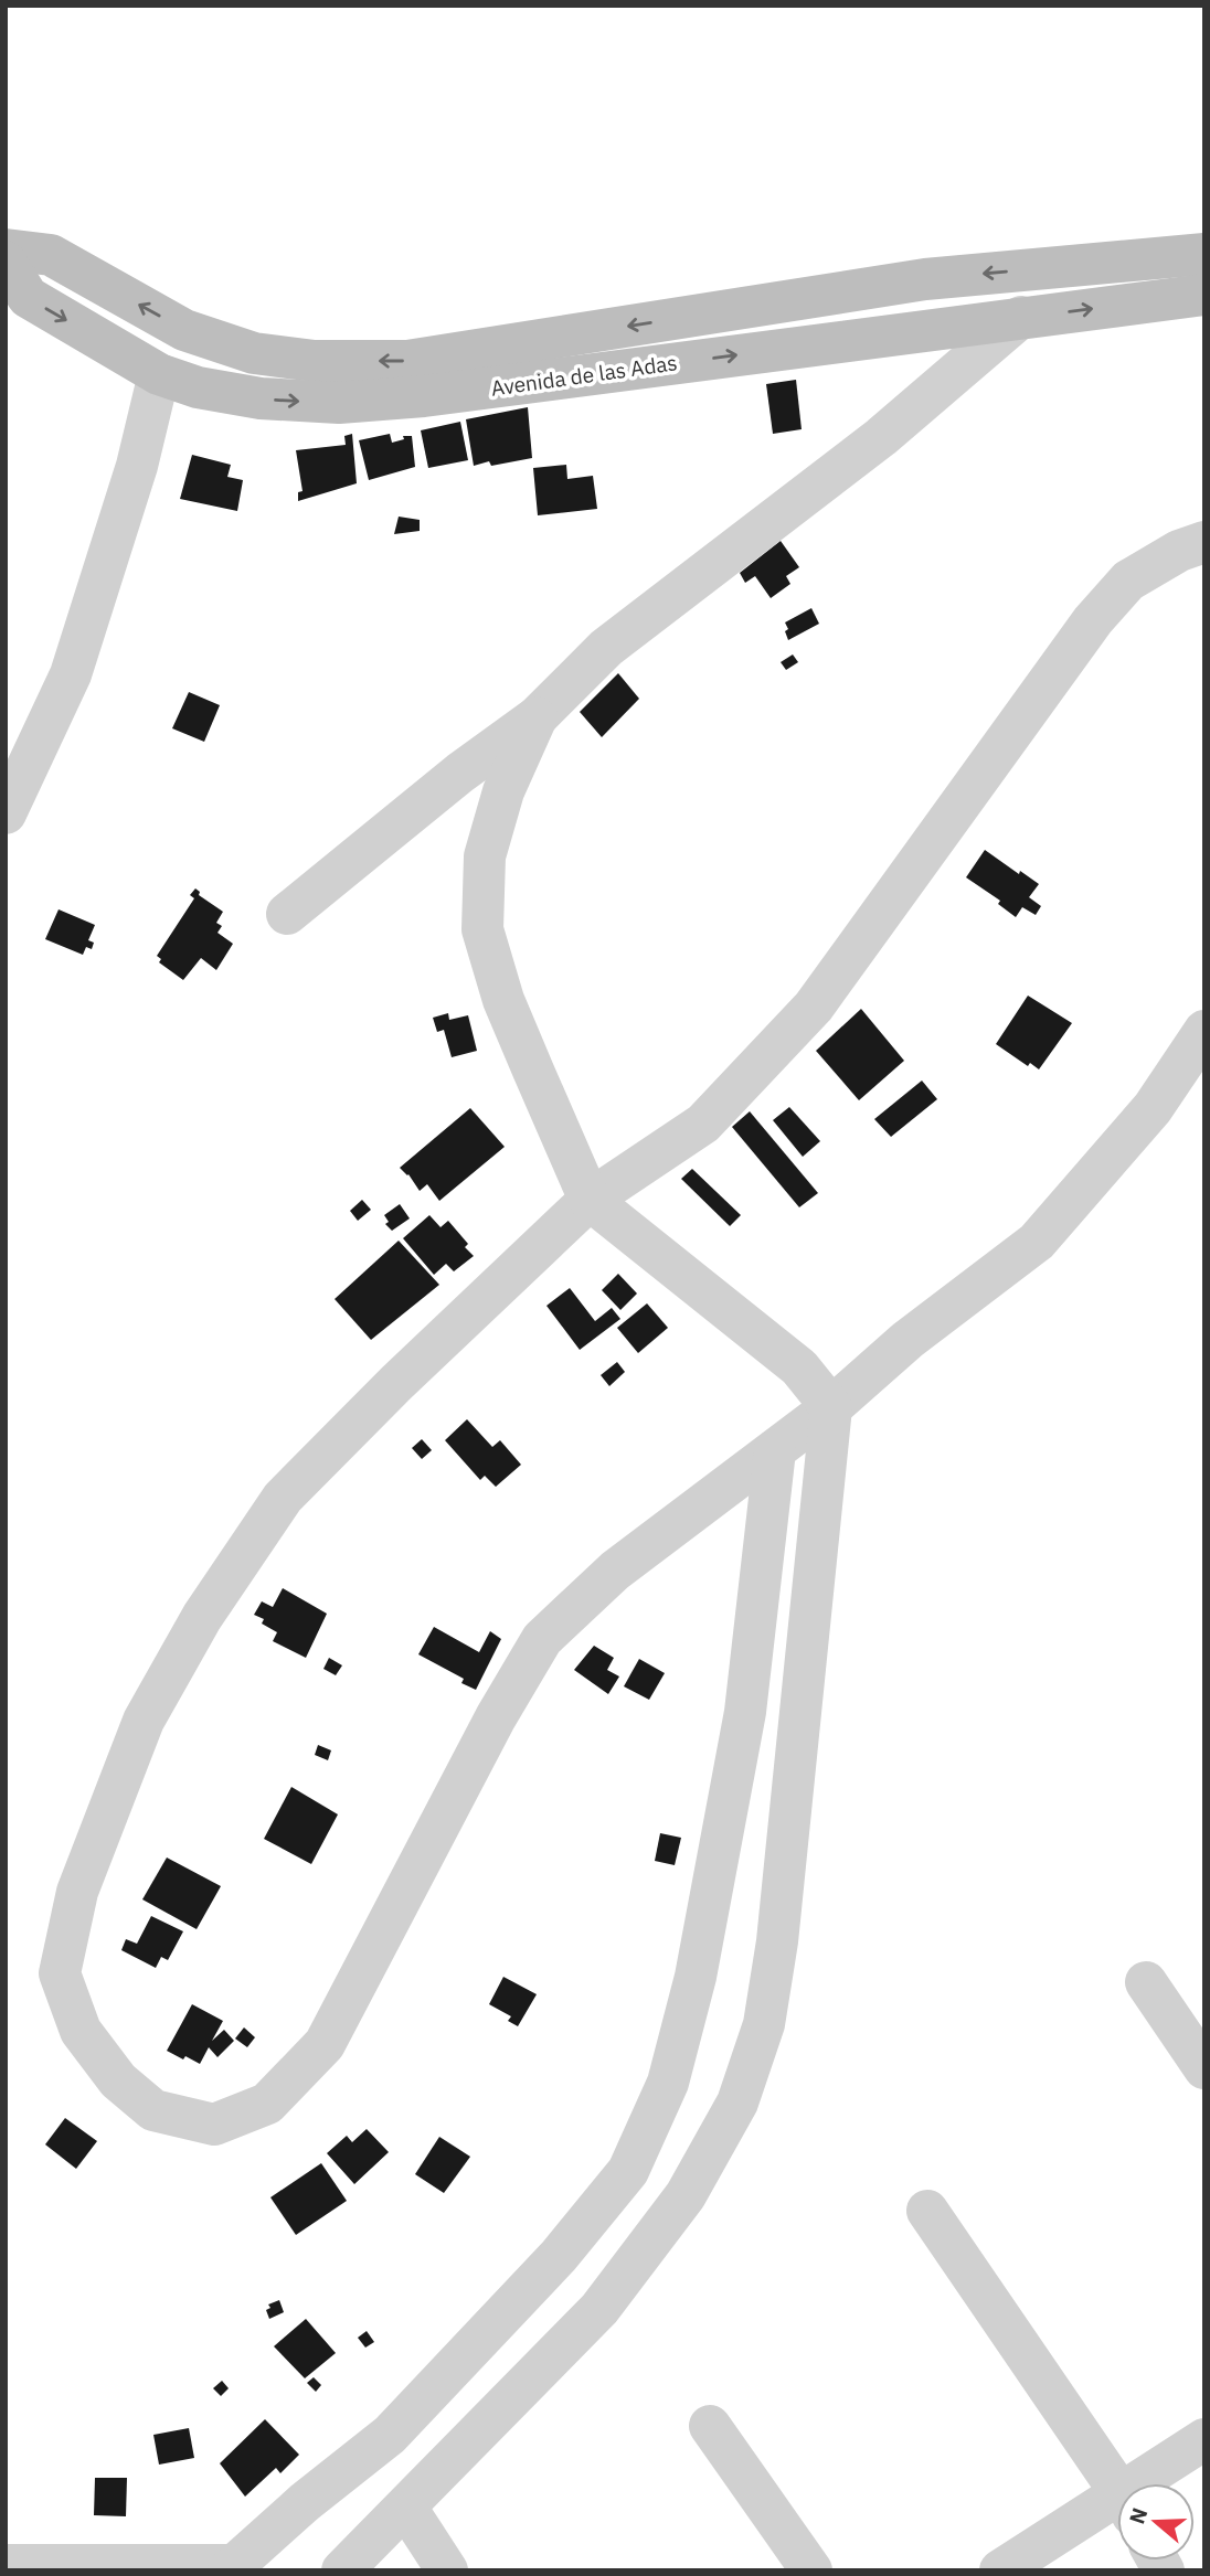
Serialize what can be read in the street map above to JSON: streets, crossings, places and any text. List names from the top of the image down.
{
  "streets": {
    "street": ["Avenida de las Adas"]
  },
  "north": "left"
}
